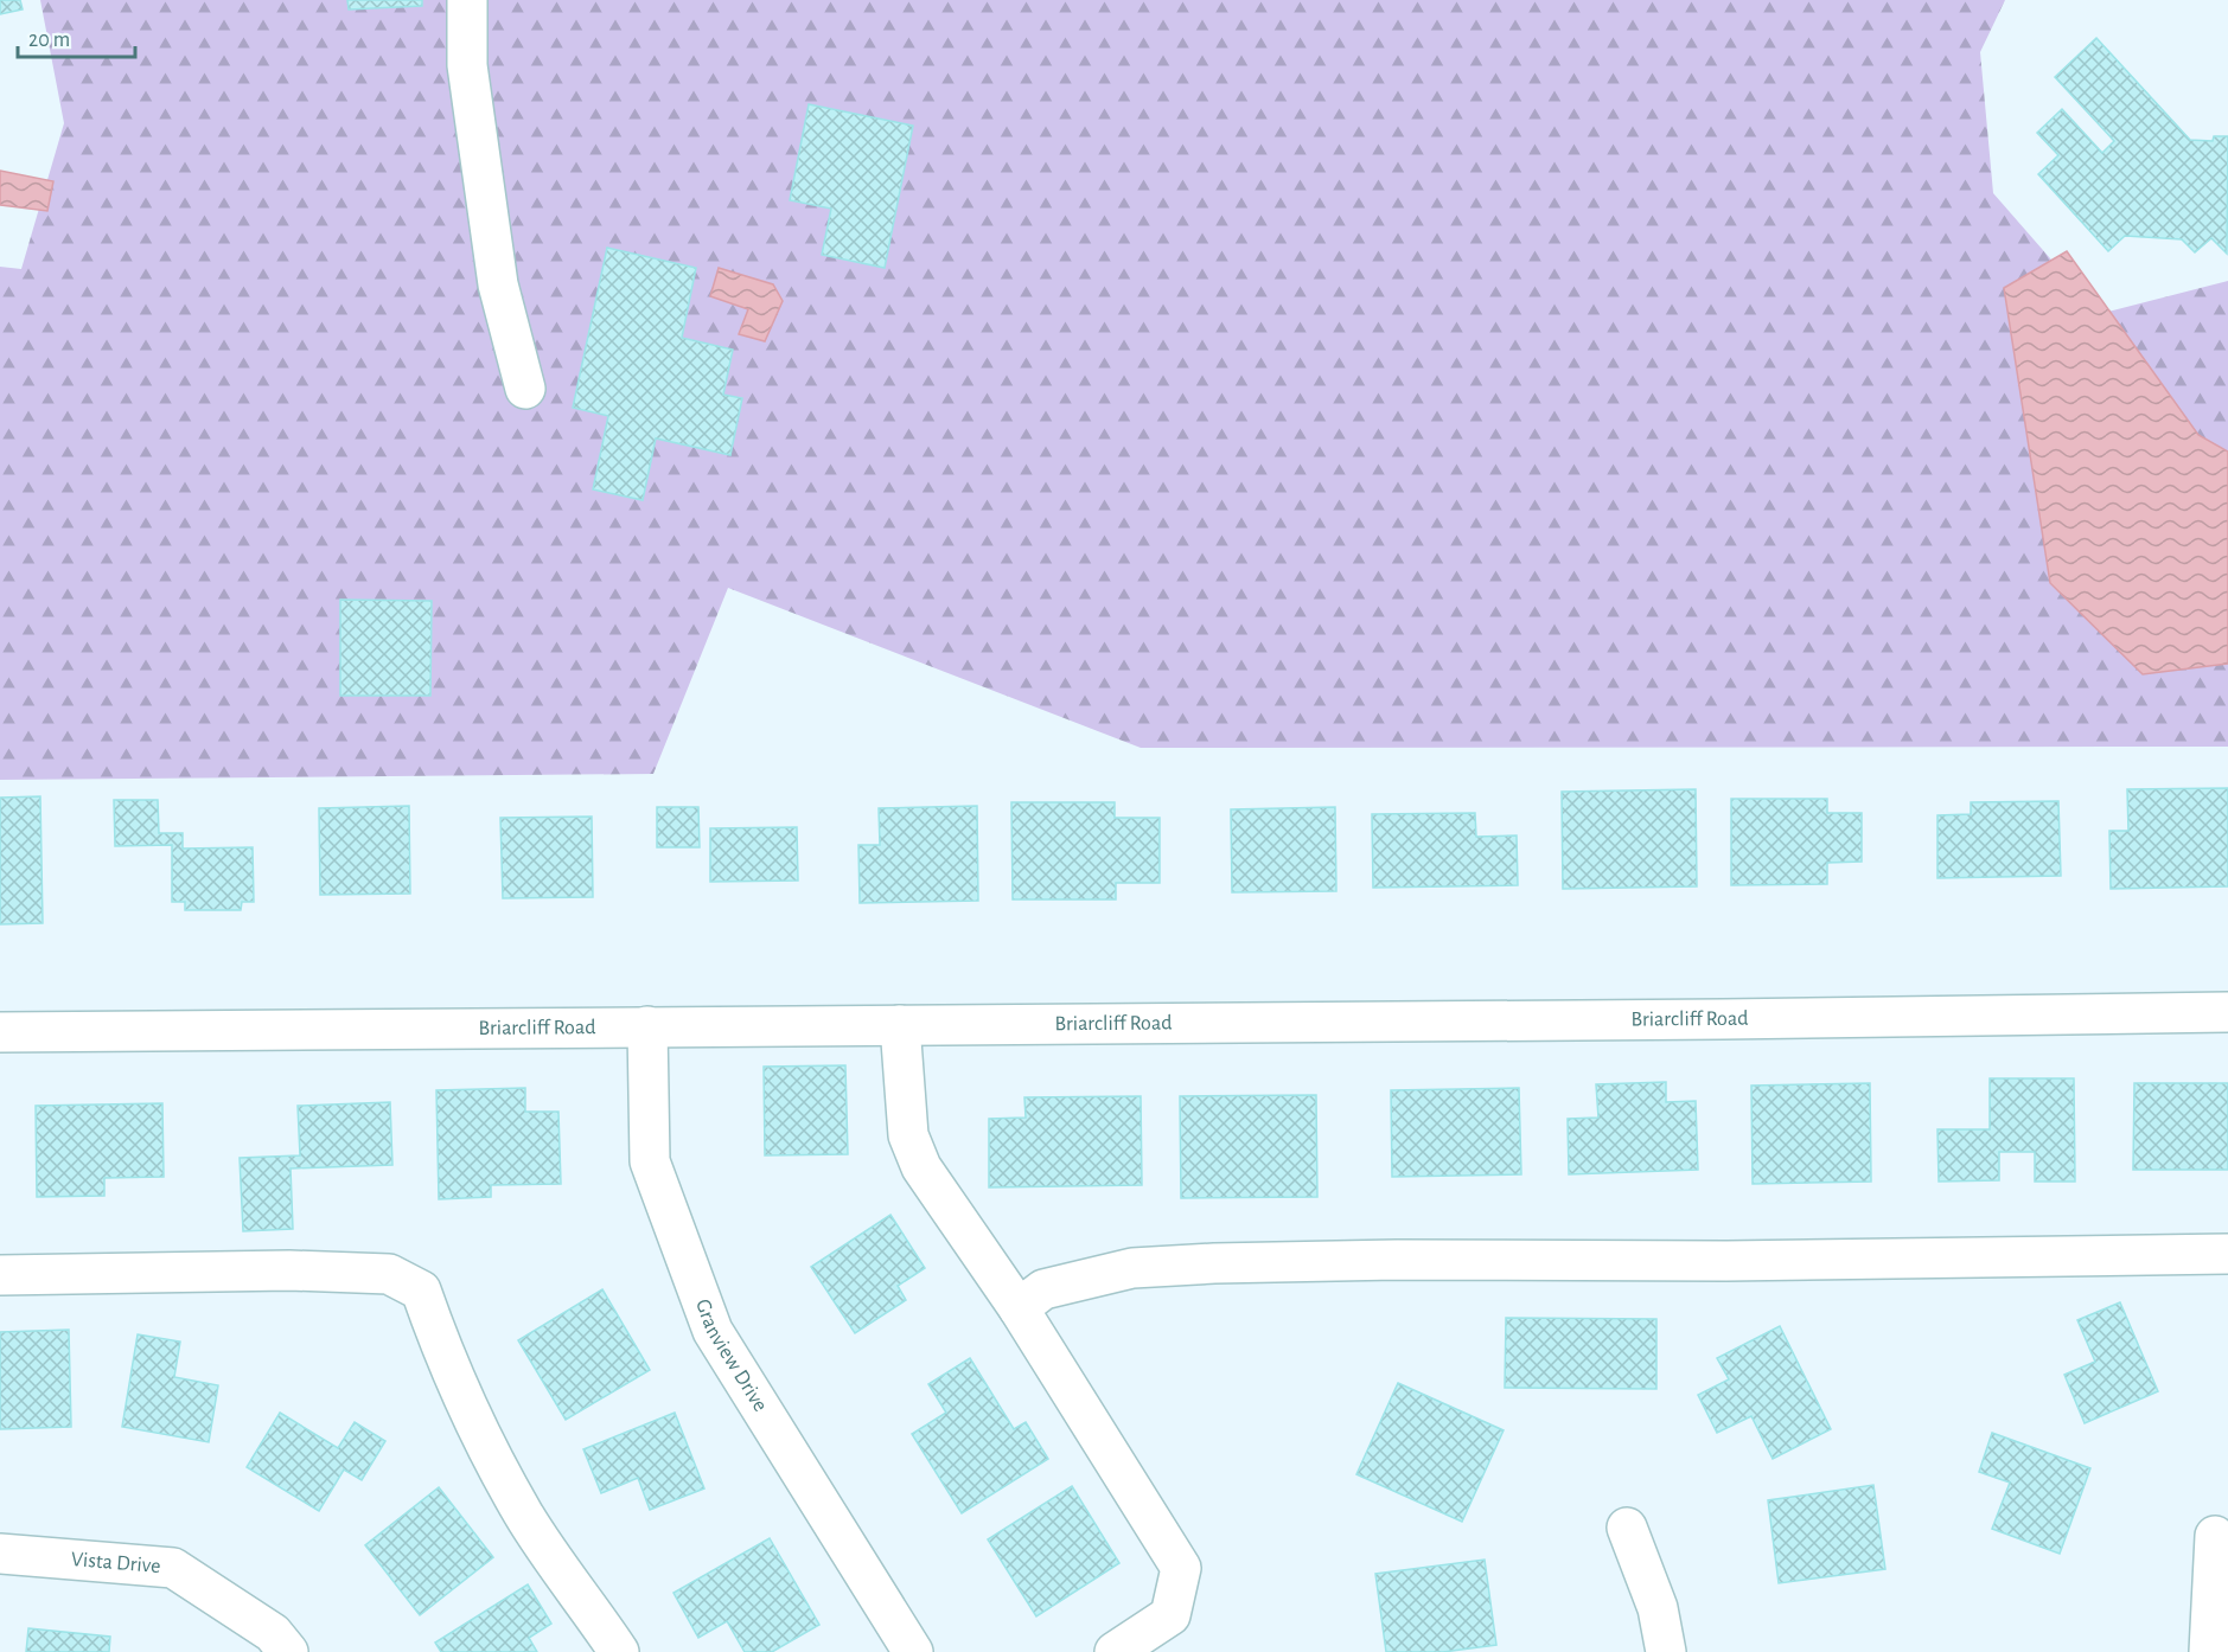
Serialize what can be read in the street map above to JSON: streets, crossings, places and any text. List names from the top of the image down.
{
  "streets": {
    "street": ["Briarcliff Road", "Granview Drive", "Vista Drive"]
  },
  "crossings": [
    ["Briarcliff Road", "Granview Drive"]
  ],
  "scale_bar": "20 m"
}
